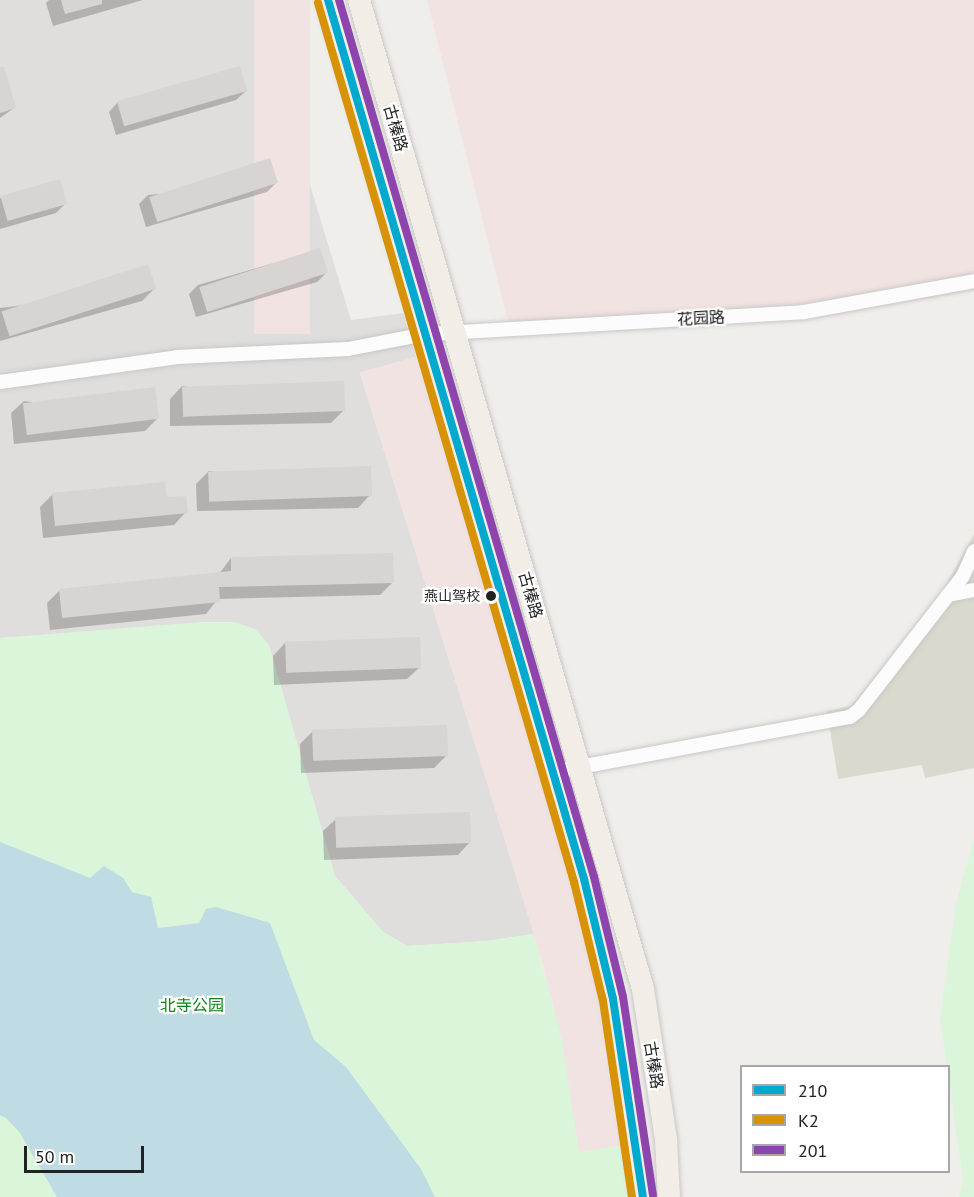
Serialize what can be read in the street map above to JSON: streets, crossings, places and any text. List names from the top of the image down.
{
  "streets": {
    "main road": ["古榛路"],
    "street": ["花园路"]
  },
  "crossings": [
    ["古榛路", "花园路"]
  ],
  "parks": ["北寺公园"],
  "places": ["燕山驾校"],
  "lines": ["transit line 210", "transit line 201", "transit line K2"],
  "legend": ["210", "K2", "201"],
  "scale_bar": "50 m"
}
